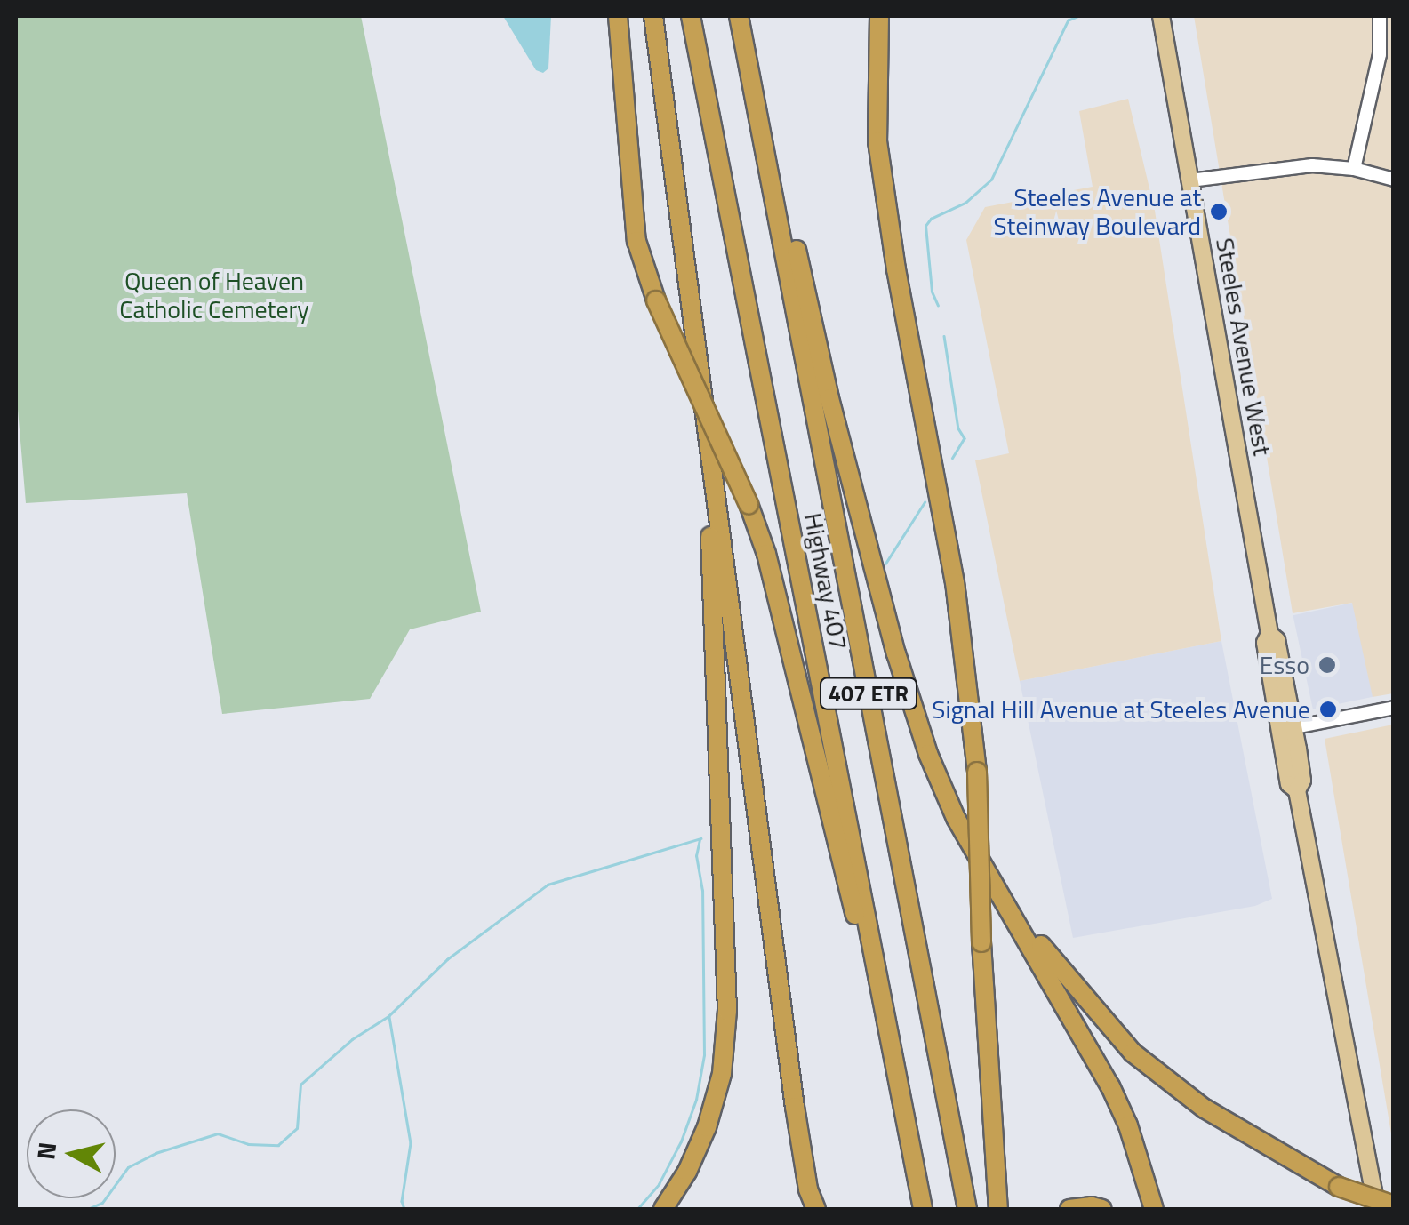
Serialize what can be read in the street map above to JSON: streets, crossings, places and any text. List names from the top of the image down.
{
  "streets": {
    "highway": ["Highway 407", "407 ETR"],
    "main road": ["Steeles Avenue West"]
  },
  "parks": ["Queen of Heaven Catholic Cemetery"],
  "places": ["Steeles Avenue at Steinway Boulevard", "Esso", "Signal Hill Avenue at Steeles Avenue"],
  "north": "left"
}
